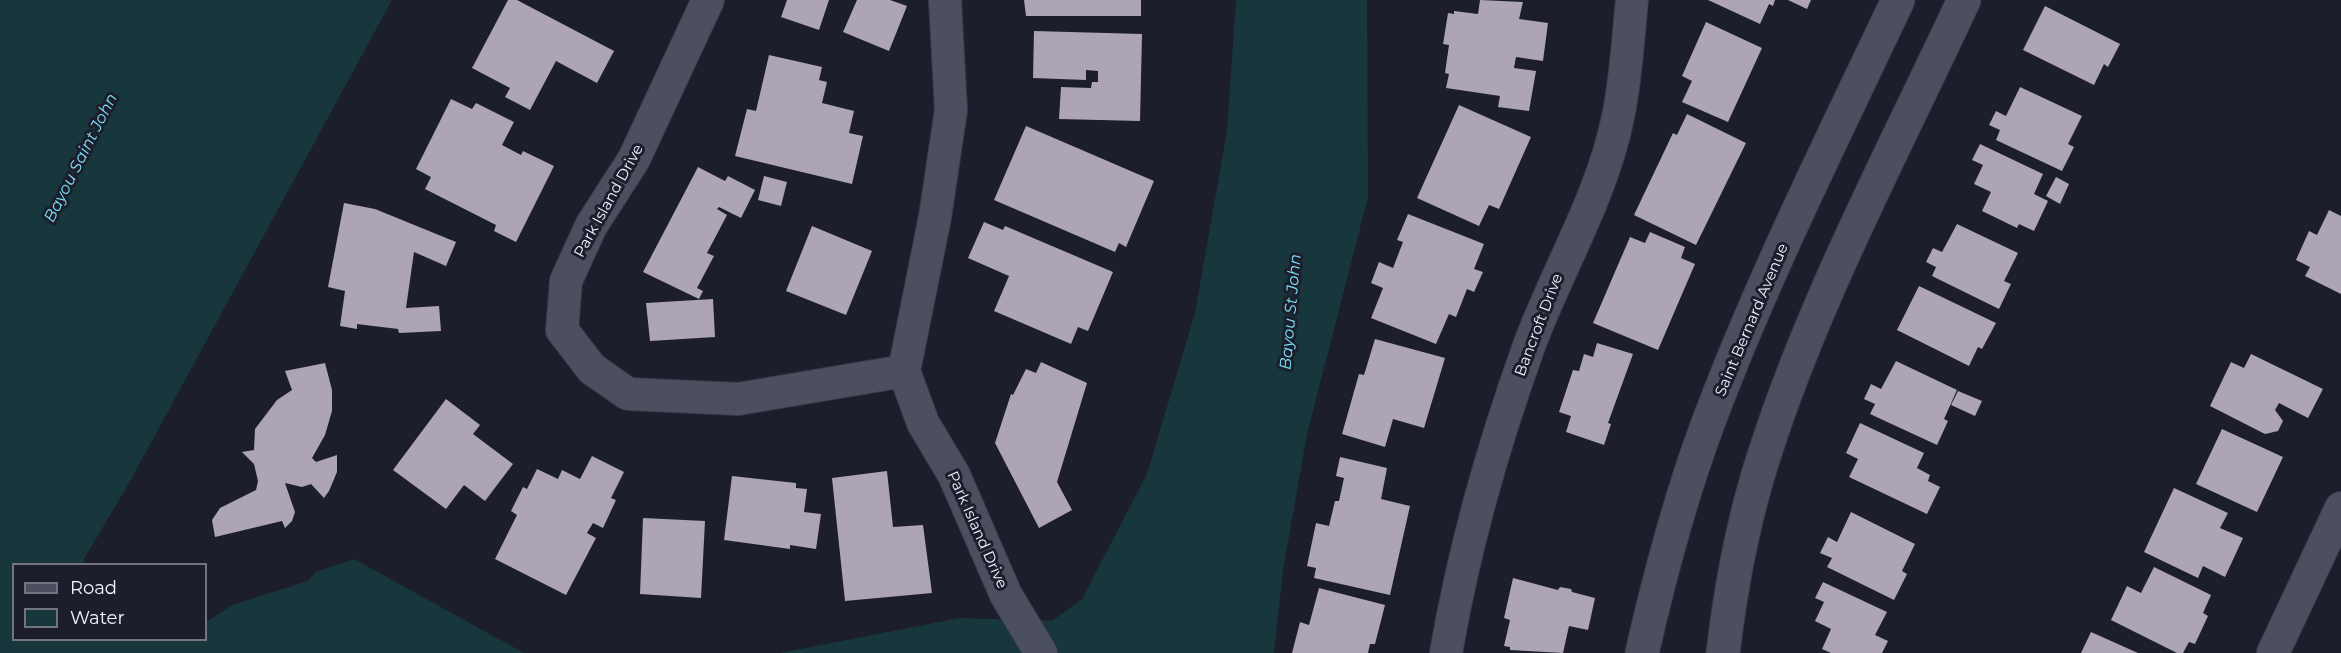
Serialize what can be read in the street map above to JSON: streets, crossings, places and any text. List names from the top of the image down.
{
  "streets": {
    "main road": ["Saint Bernard Avenue"],
    "street": ["Park Island Drive", "Bancroft Drive"]
  },
  "water": ["Bayou Saint John", "Bayou St John"],
  "legend": ["Road", "Water"]
}
